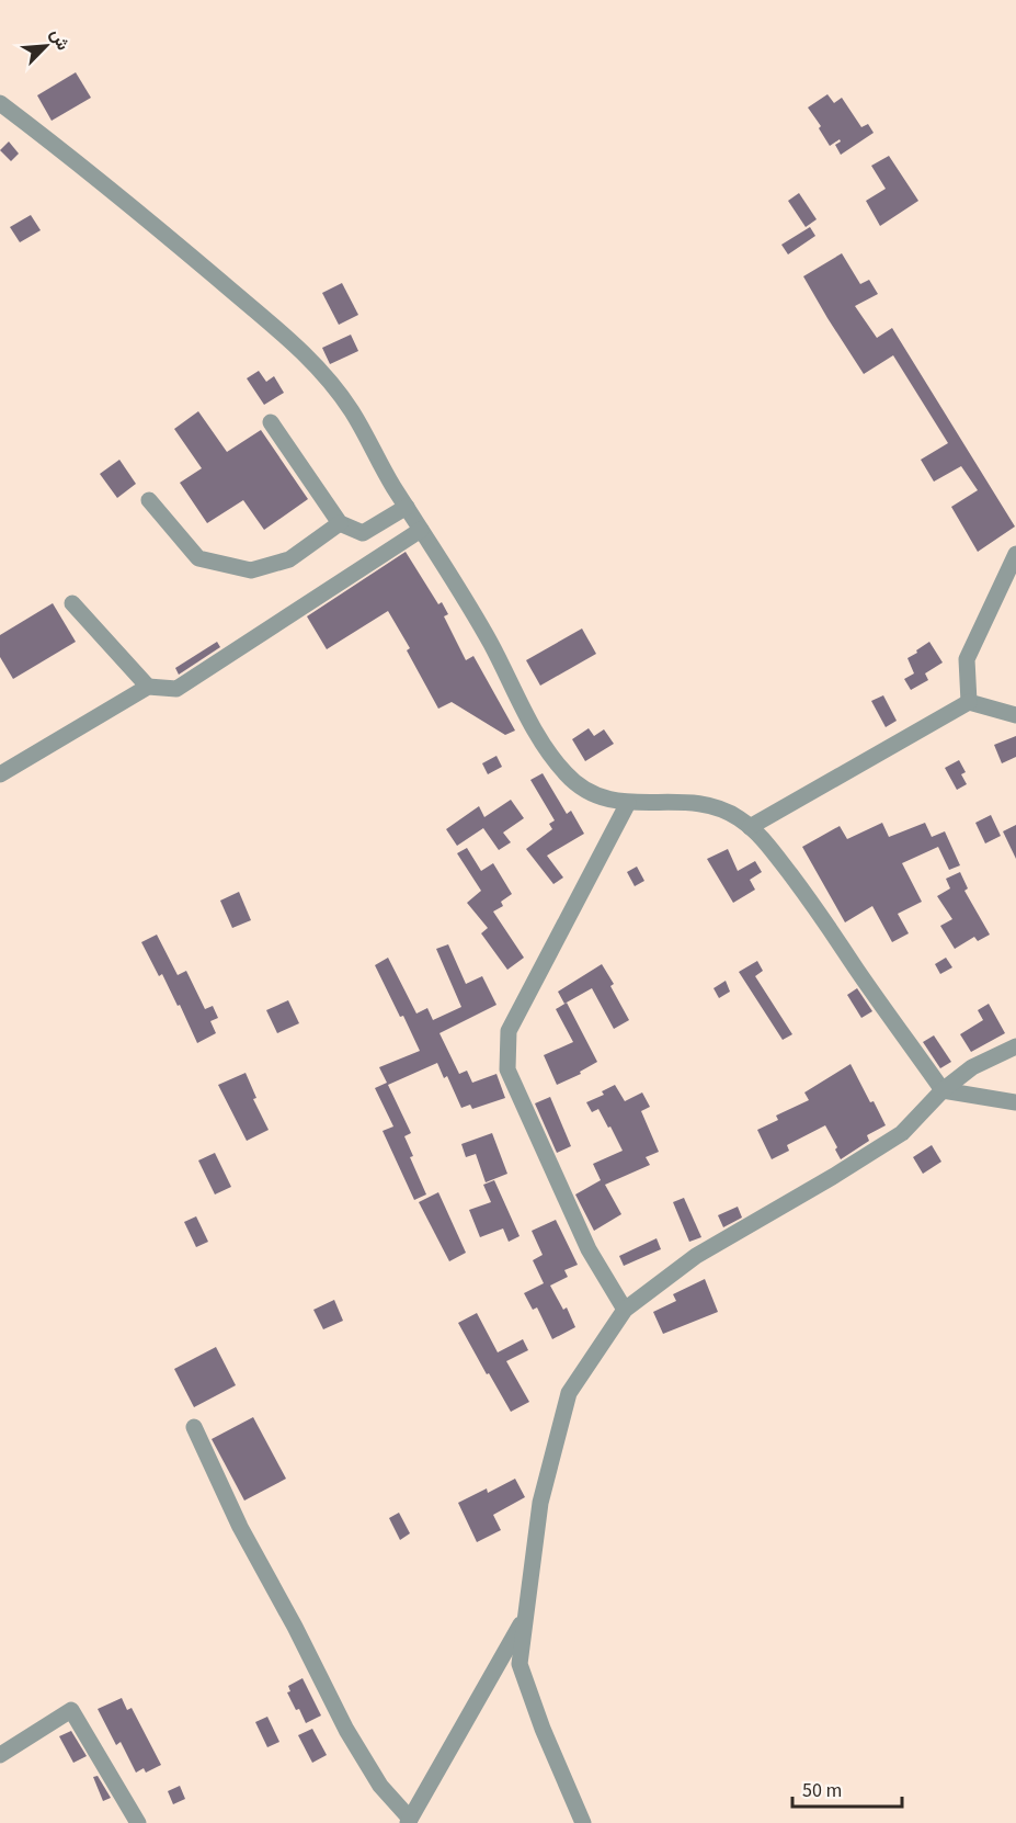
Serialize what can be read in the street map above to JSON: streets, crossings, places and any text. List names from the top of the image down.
{
  "scale_bar": "50 m",
  "north": "top right"
}
